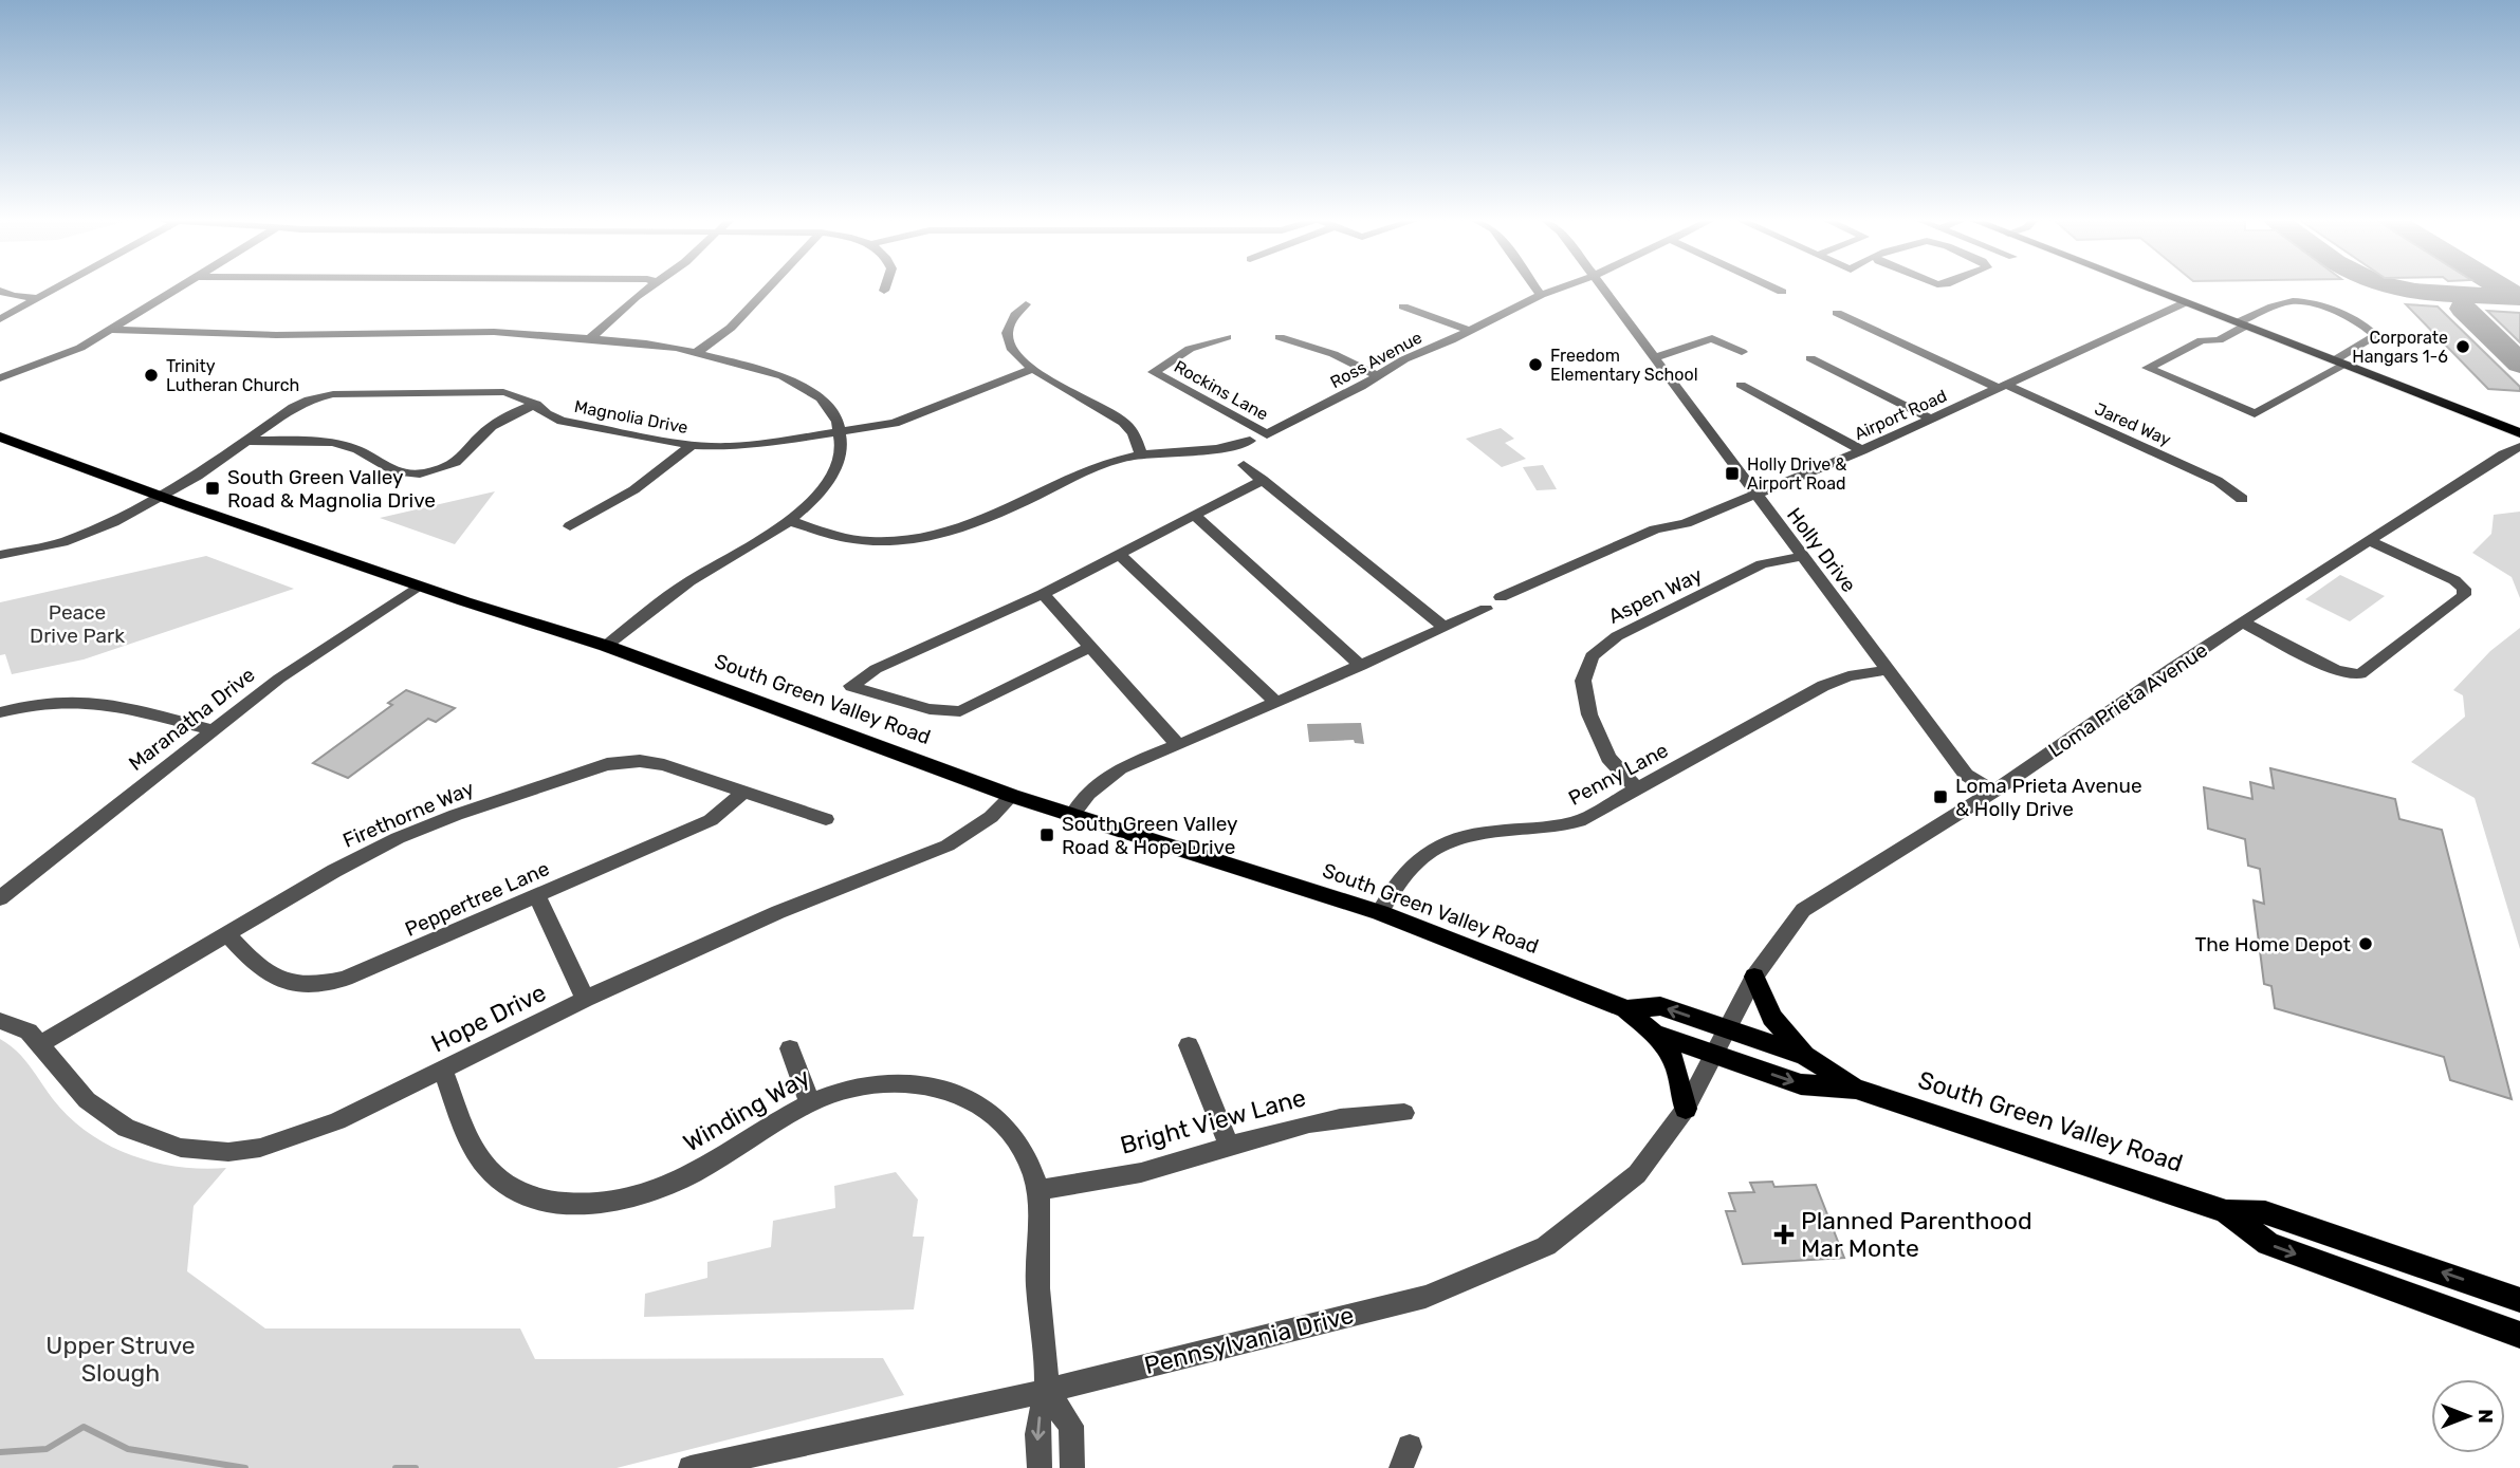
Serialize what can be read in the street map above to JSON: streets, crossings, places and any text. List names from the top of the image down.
{
  "streets": {
    "main road": ["South Green Valley Road"],
    "street": [
      "Ross Avenue",
      "Rockins Lane",
      "Airport Road",
      "Magnolia Drive",
      "Jared Way",
      "Holly Drive",
      "Aspen Way",
      "Loma Prieta Avenue",
      "Maranatha Drive",
      "Penny Lane",
      "Firethorne Way",
      "Peppertree Lane",
      "Hope Drive",
      "Winding Way",
      "Bright View Lane",
      "Pennsylvania Drive"
    ]
  },
  "crossings": [
    ["Ross Avenue", "Rockins Lane"],
    ["Airport Road", "Jared Way"],
    ["Airport Road", "Holly Drive"],
    ["Magnolia Drive", "South Green Valley Road"],
    ["Holly Drive", "Aspen Way"],
    ["Holly Drive", "Loma Prieta Avenue"],
    ["Holly Drive", "Penny Lane"],
    ["Aspen Way", "Penny Lane"],
    ["South Green Valley Road", "Loma Prieta Avenue"],
    ["South Green Valley Road", "Maranatha Drive"],
    ["South Green Valley Road", "Penny Lane"],
    ["South Green Valley Road", "Hope Drive"],
    ["South Green Valley Road", "Pennsylvania Drive"],
    ["Loma Prieta Avenue", "Pennsylvania Drive"],
    ["Firethorne Way", "Peppertree Lane"],
    ["Firethorne Way", "Hope Drive"],
    ["Hope Drive", "Winding Way"],
    ["Winding Way", "Bright View Lane"],
    ["Winding Way", "Pennsylvania Drive"]
  ],
  "parks": ["Peace Drive Park", "Upper Struve Slough"],
  "places": {
    "other": [
      "Corporate Hangars 1-6",
      "Freedom Elementary School",
      "Trinity Lutheran Church",
      "The Home Depot"
    ],
    "transit": [
      "Holly Drive & Airport Road",
      "South Green Valley Road & Magnolia Drive",
      "Loma Prieta Avenue & Holly Drive",
      "South Green Valley Road & Hope Drive"
    ],
    "health": ["Planned Parenthood Mar Monte"]
  },
  "north": "right"
}
